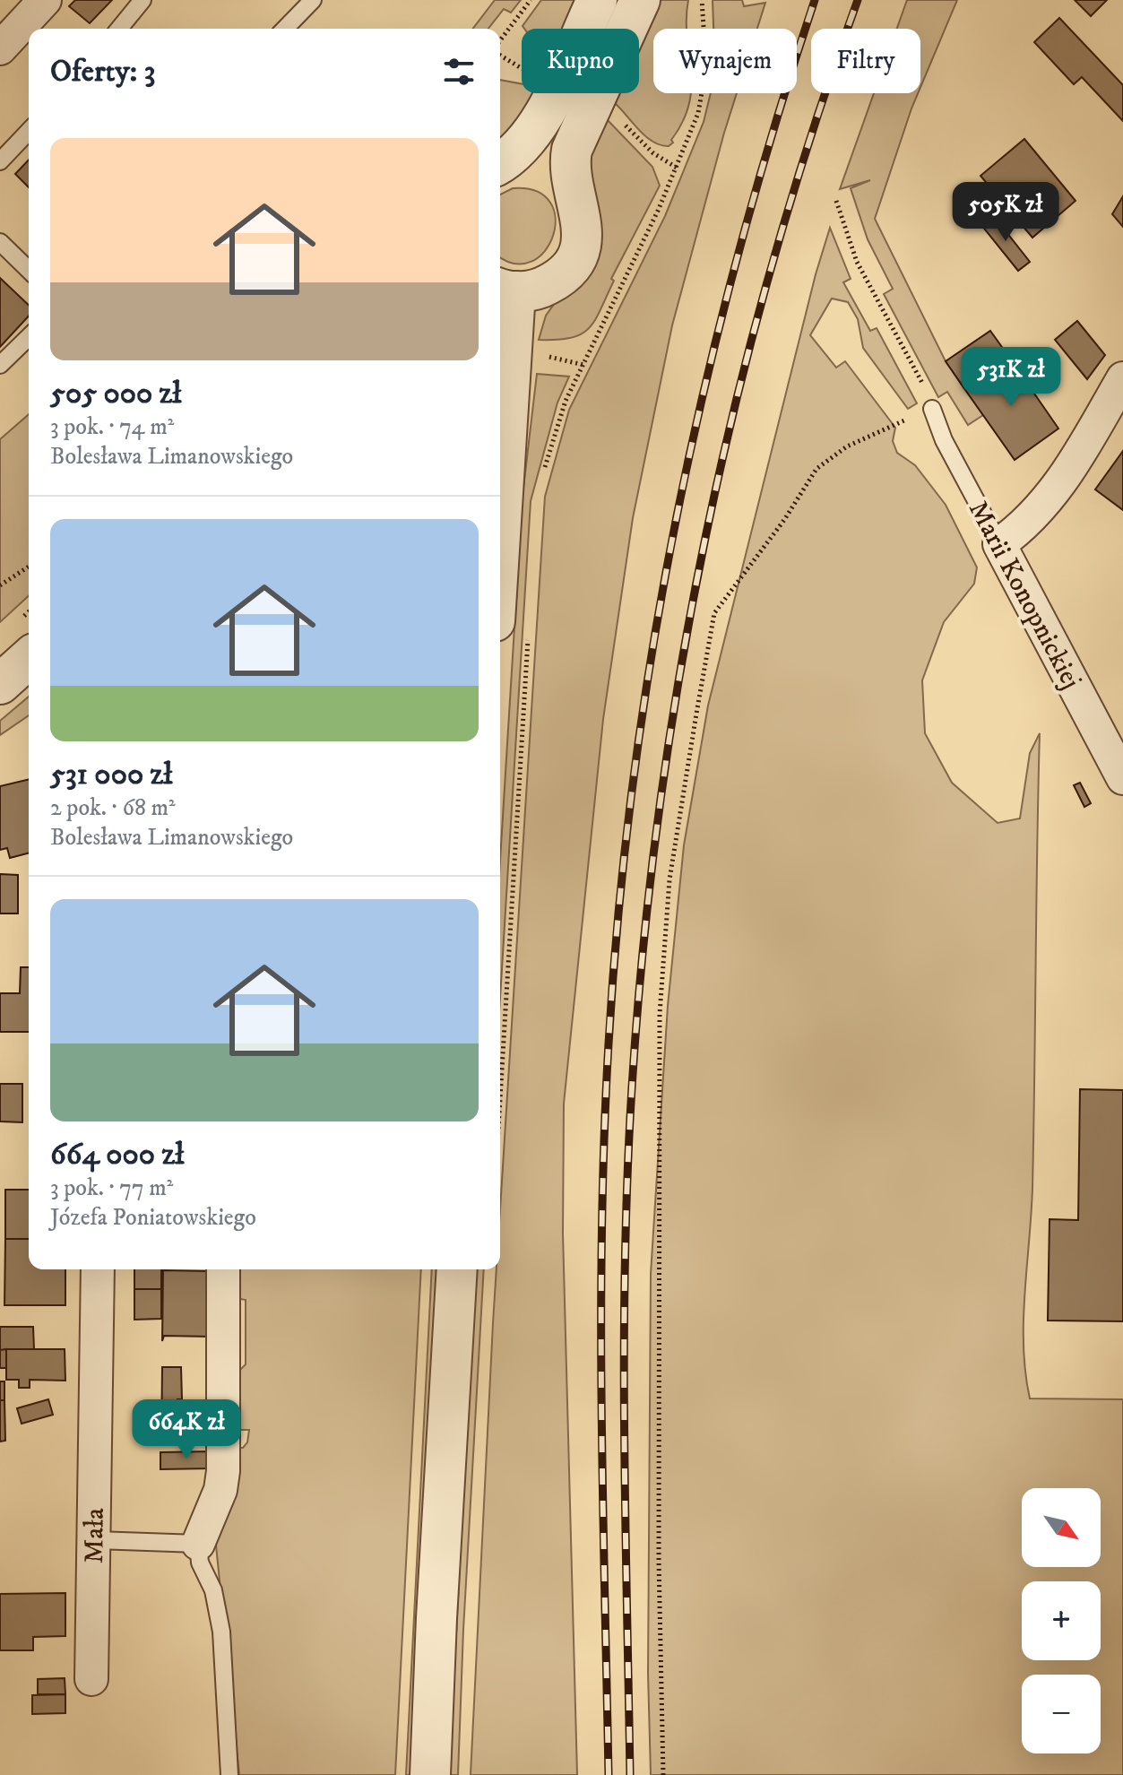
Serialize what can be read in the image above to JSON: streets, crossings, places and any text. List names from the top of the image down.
{
  "streets": {
    "street": ["Marii Konopnickiej", "Mała"]
  },
  "north": "bottom right",
  "page": {
    "chip": ["Kupno", "Wynajem", "Filtry"],
    "heading": "Oferty: 3",
    "list": [
      {
        "name": "505 000 zł",
        "note": "3 pok. · 74 m² · Bolesława Limanowskiego"
      },
      {
        "name": "531 000 zł",
        "note": "2 pok. · 68 m² · Bolesława Limanowskiego"
      },
      {
        "name": "664 000 zł",
        "note": "3 pok. · 77 m² · Józefa Poniatowskiego"
      }
    ],
    "price": ["505K zł", "531K zł", "664K zł"],
    "map_buttons": ["+", "−"]
  }
}
